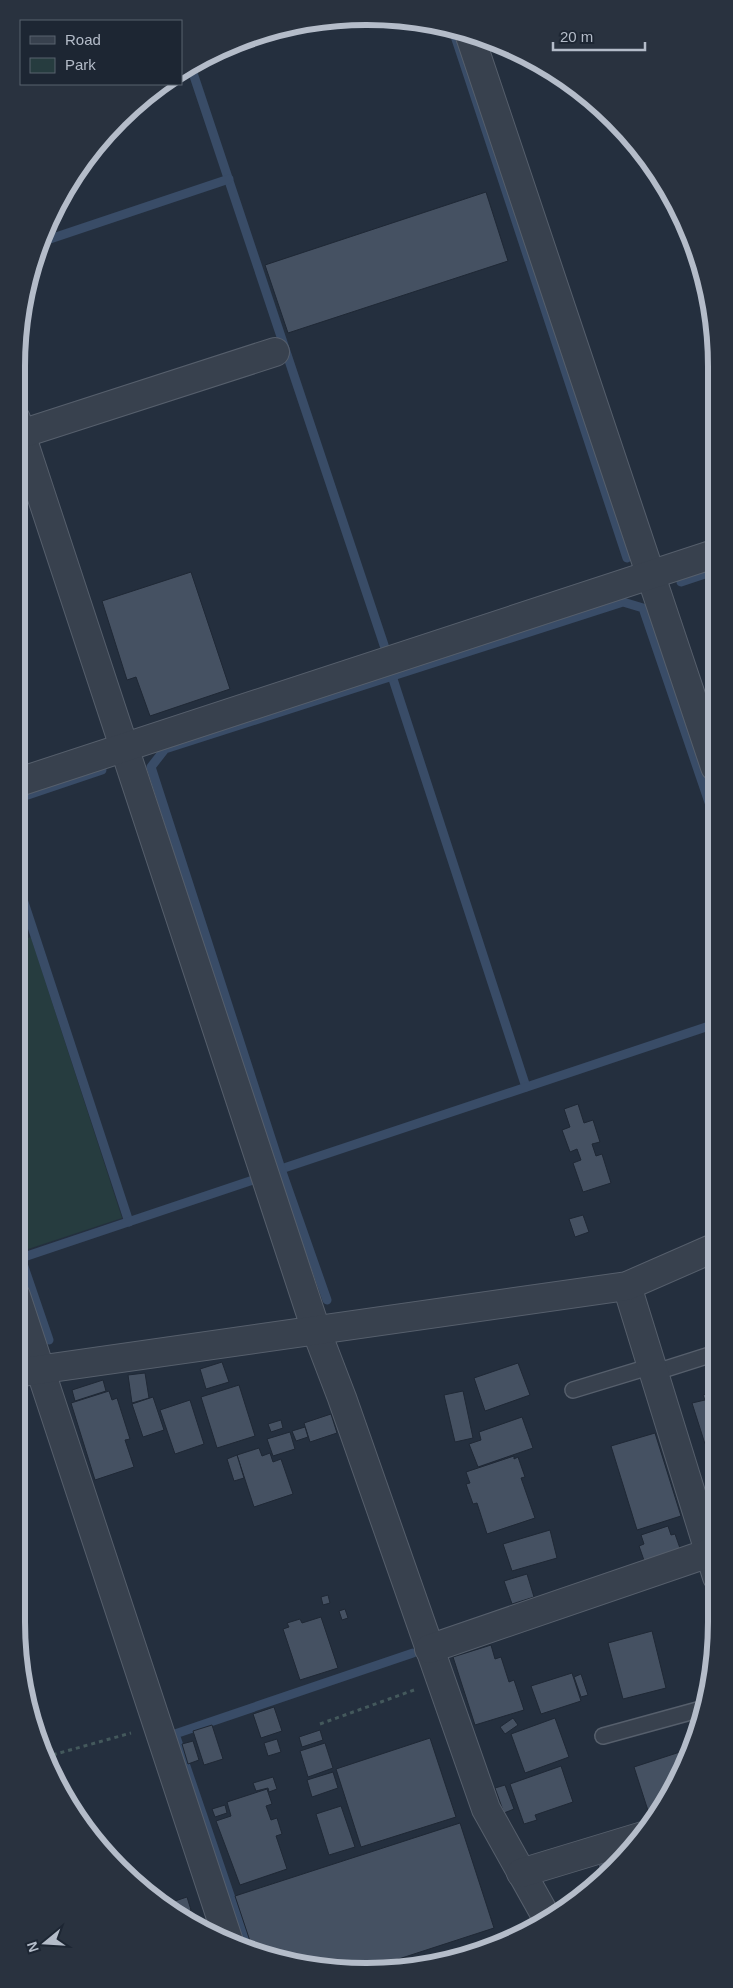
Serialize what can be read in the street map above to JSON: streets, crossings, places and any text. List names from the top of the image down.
{
  "legend": ["Road", "Park"],
  "scale_bar": "20 m",
  "north": "left"
}
